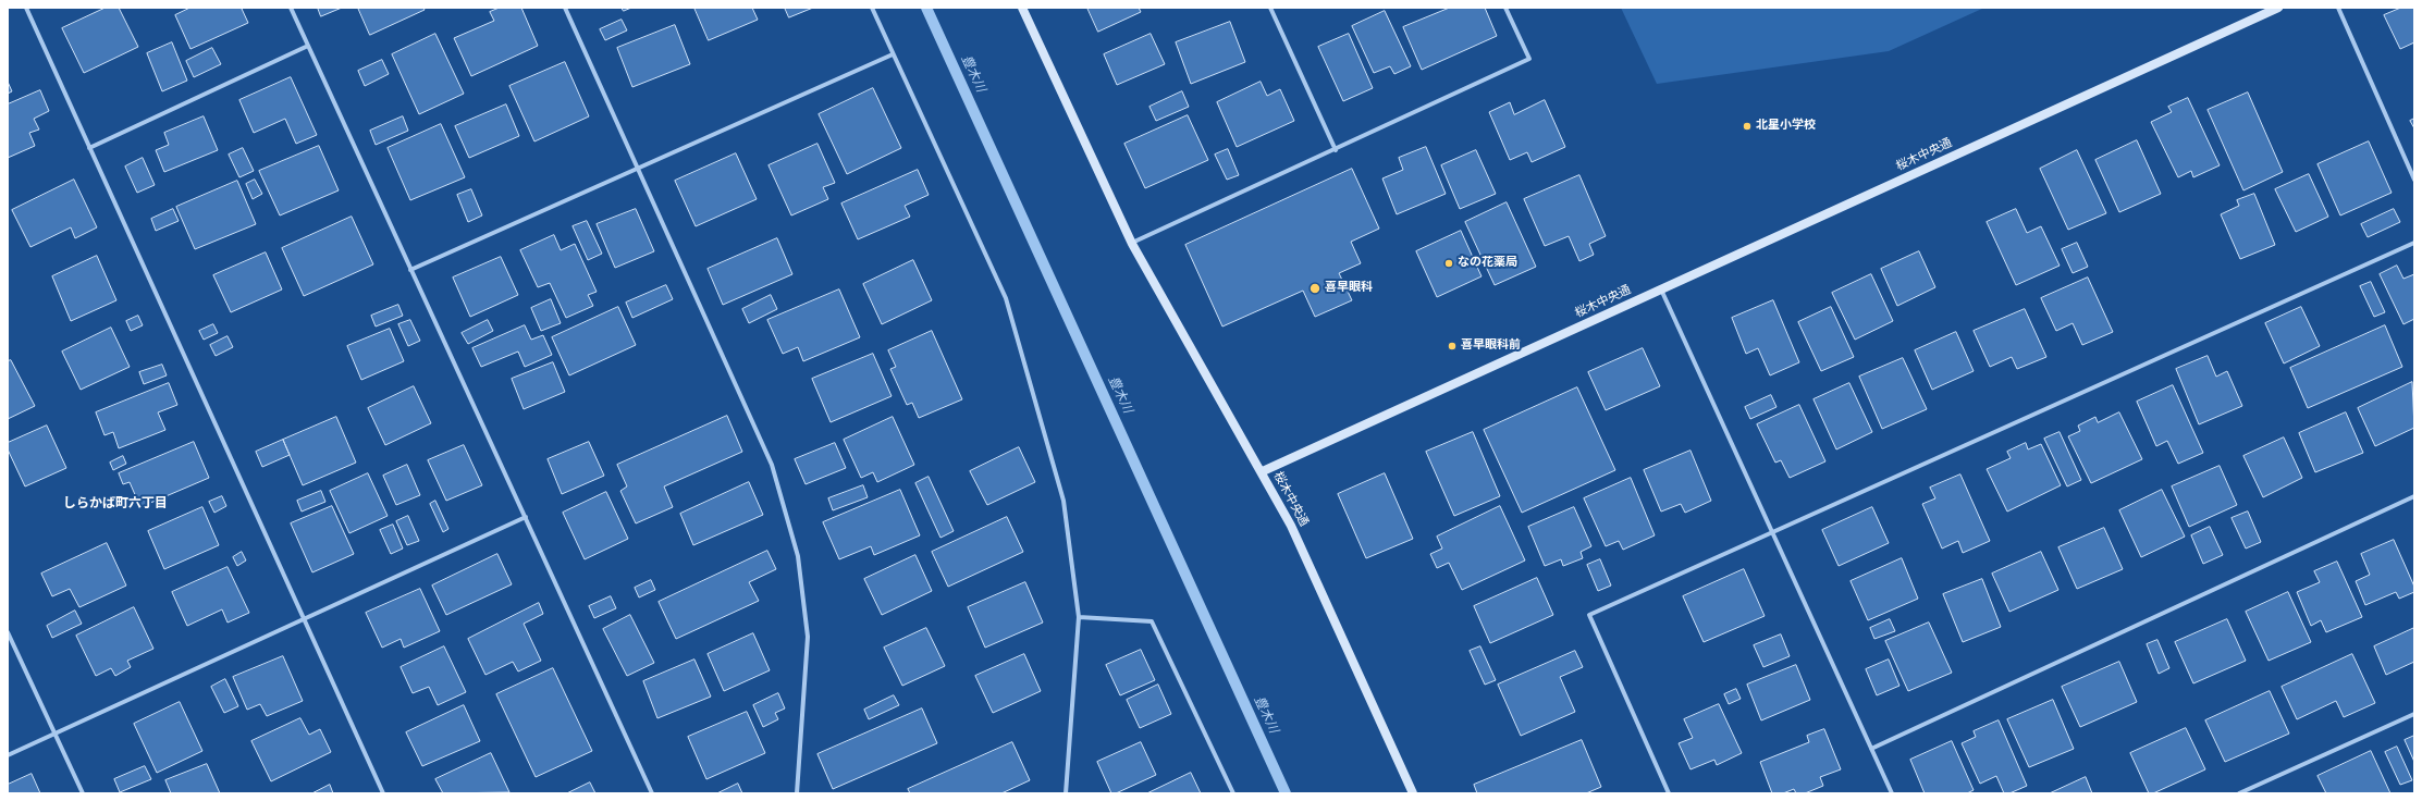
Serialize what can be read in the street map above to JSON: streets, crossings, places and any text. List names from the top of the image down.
{
  "streets": {
    "street": ["桜木中央通"]
  },
  "districts": ["しらかば町六丁目"],
  "water": ["豊木川"],
  "places": [
    "北星小学校",
    "なの花薬局",
    "喜早眼科",
    "喜早眼科前"
  ]
}
